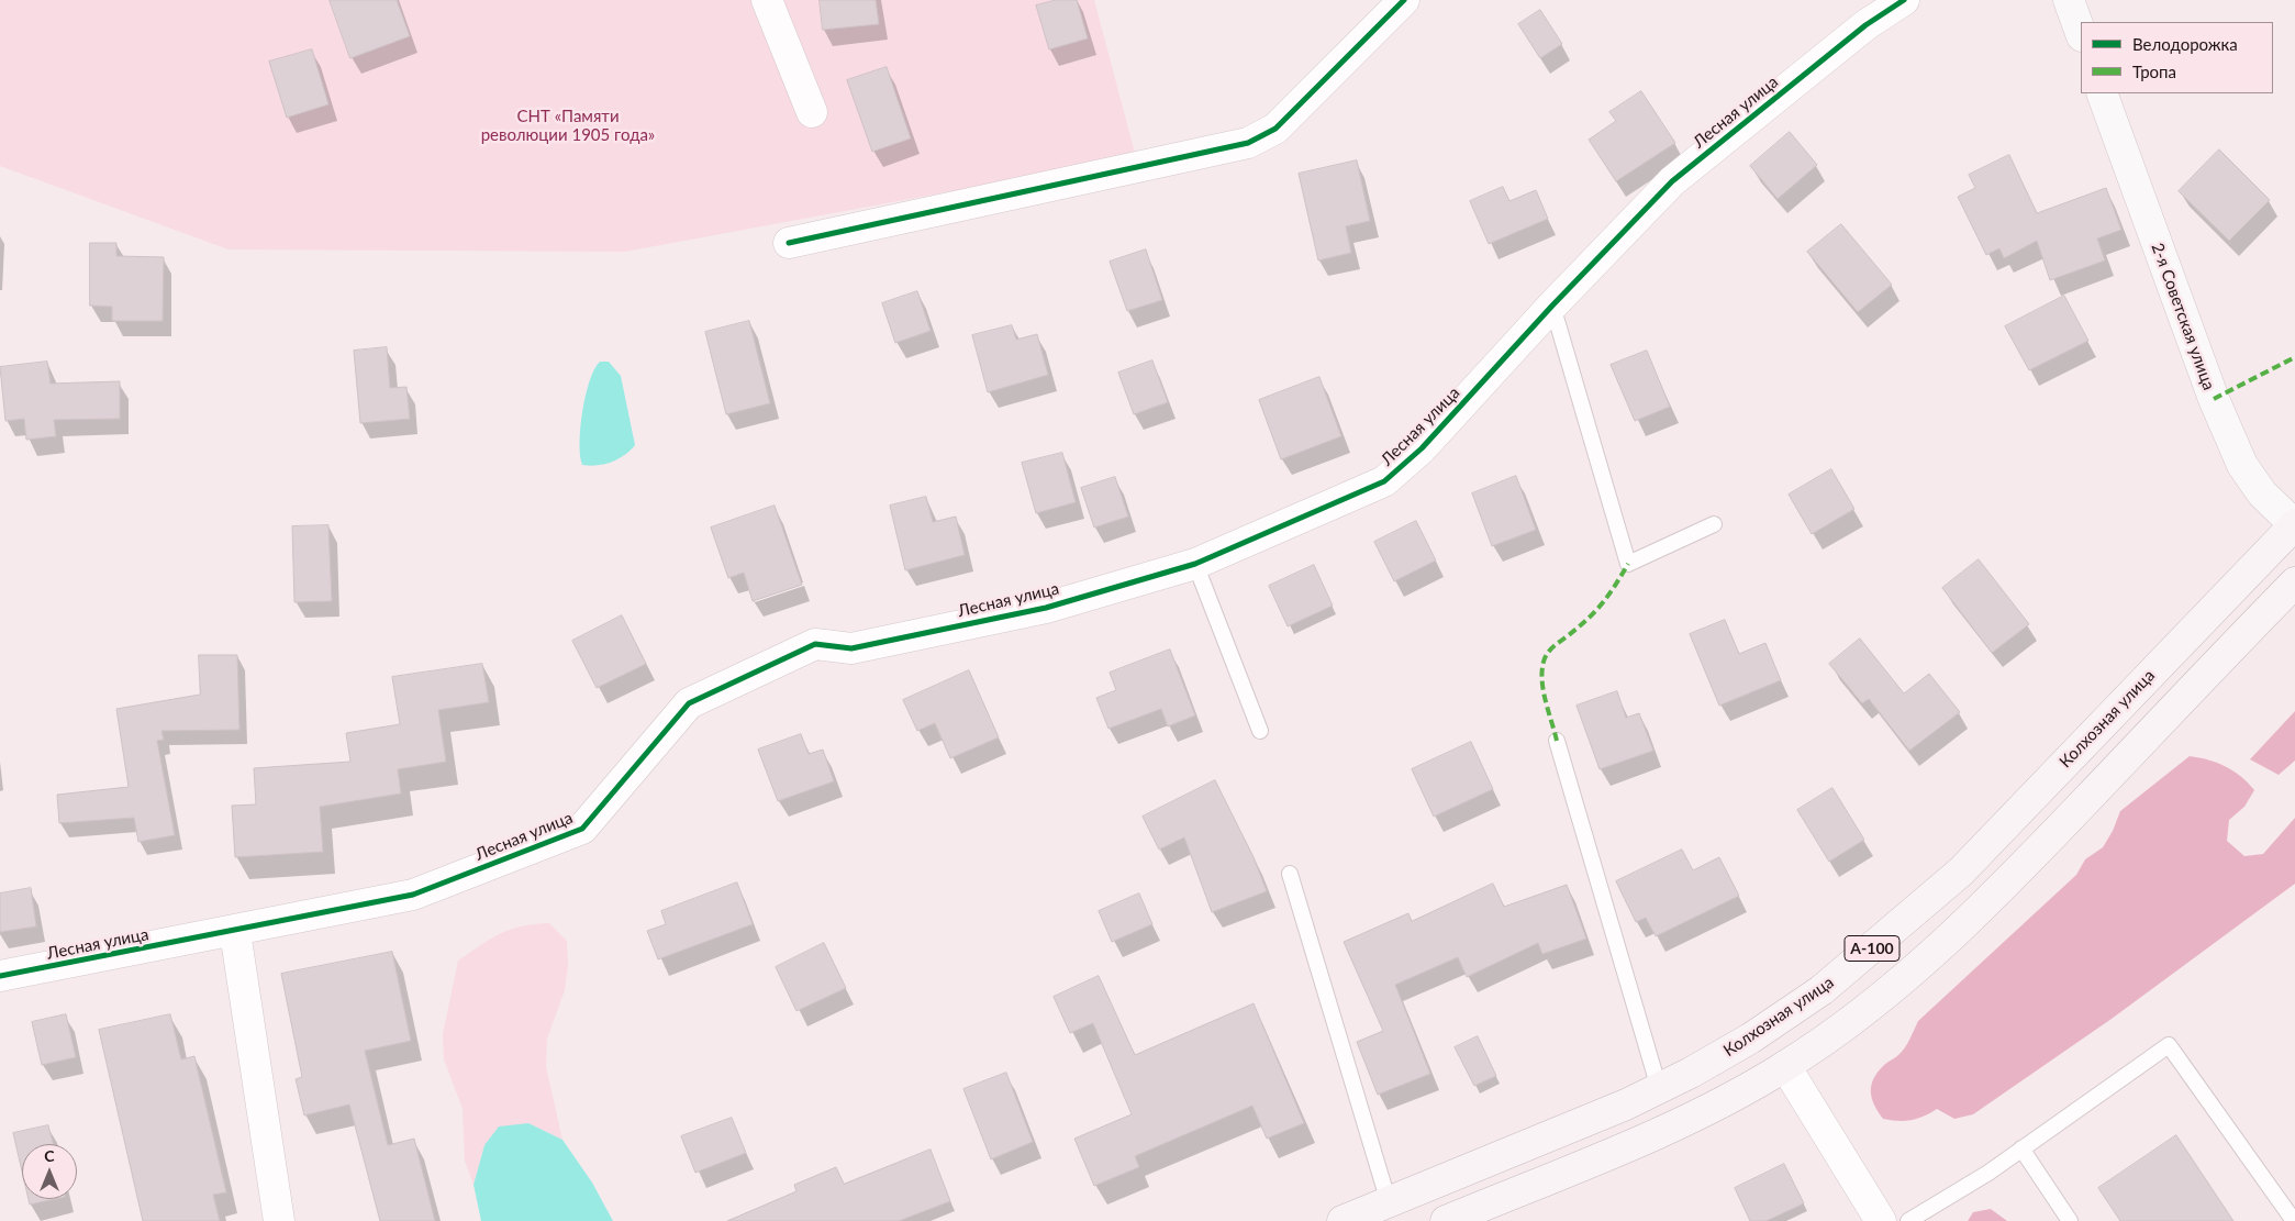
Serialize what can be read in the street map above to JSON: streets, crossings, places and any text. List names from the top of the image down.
{
  "streets": {
    "main road": ["Колхозная улица", "А-100"],
    "street": ["Лесная улица", "2-я Советская улица"]
  },
  "crossings": [
    ["2-я Советская улица", "Колхозная улица"]
  ],
  "parks": ["СНТ «Памяти революции 1905 года»"],
  "legend": ["Велодорожка", "Тропа"],
  "north": "top"
}
